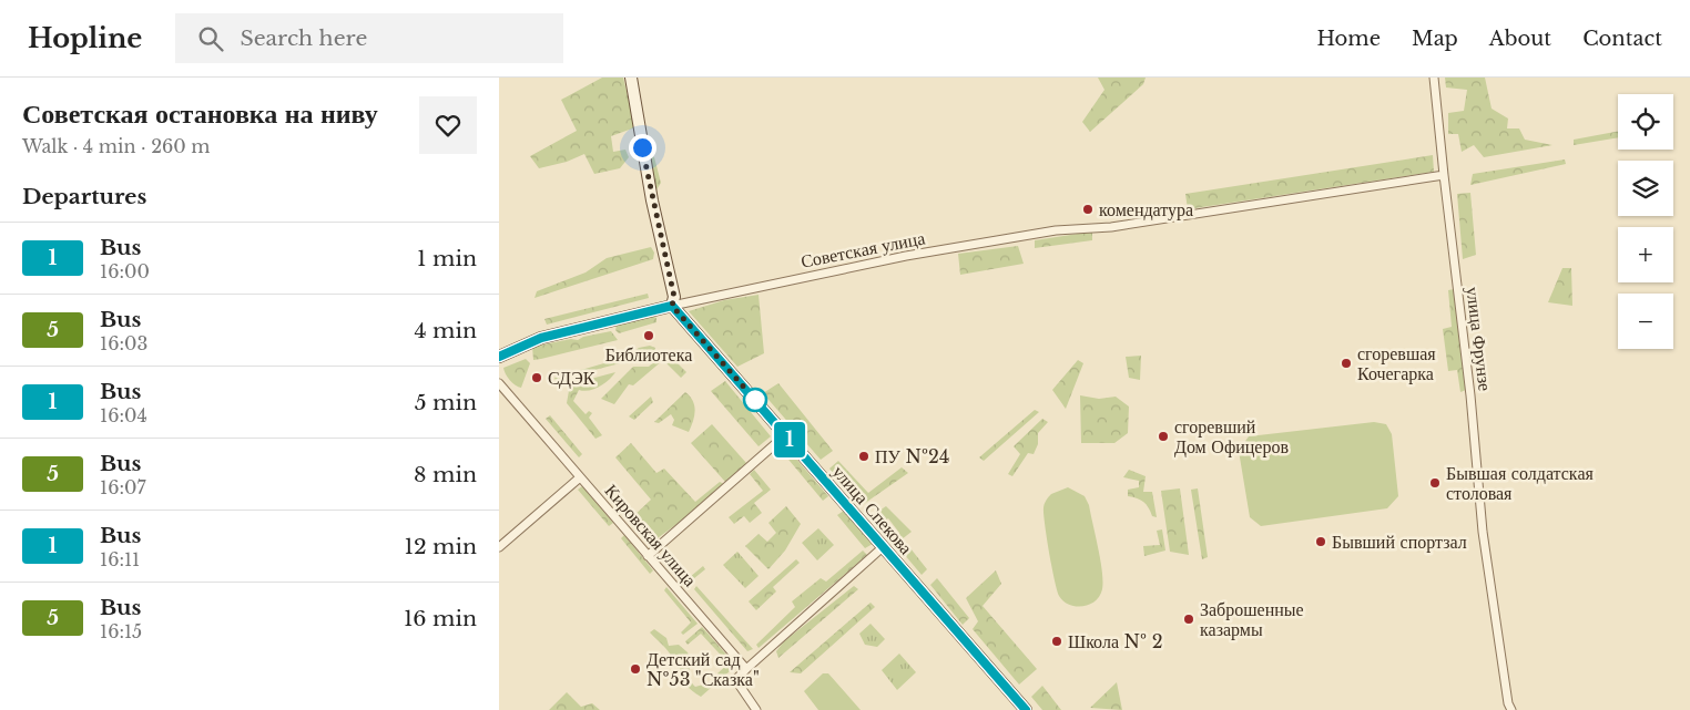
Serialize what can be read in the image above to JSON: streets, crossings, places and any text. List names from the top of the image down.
{
  "streets": {
    "main road": ["Советская улица", "улица Спекова"],
    "street": ["улица Фрунзе", "Кировская улица"]
  },
  "crossings": [
    ["Советская улица", "улица Фрунзе"],
    ["Советская улица", "улица Спекова"]
  ],
  "places": [
    "комендатура",
    "Библиотека",
    "сгоревшая Кочегарка",
    "СДЭК",
    "сгоревший Дом Офицеров",
    "ПУ №24",
    "Бывшая солдатская столовая",
    "Бывший спортзал",
    "Заброшенные казармы",
    "Школа № 2",
    "Детский сад №53 \"Сказка\""
  ],
  "lines": ["bus line 1"],
  "page": {
    "header": "Hopline",
    "search": "Search here",
    "nav": [
      "Home",
      "Map",
      "About",
      "Contact"
    ],
    "heading": [
      ["Советская остановка на ниву", "Walk · 4 min · 260 m"],
      "Departures"
    ],
    "on_map": "1",
    "map_buttons": ["+", "−"],
    "list": [
      {
        "mark": "1",
        "name": "Bus",
        "note": "16:00",
        "value": "1 min"
      },
      {
        "mark": "5",
        "name": "Bus",
        "note": "16:03",
        "value": "4 min"
      },
      {
        "mark": "1",
        "name": "Bus",
        "note": "16:04",
        "value": "5 min"
      },
      {
        "mark": "5",
        "name": "Bus",
        "note": "16:07",
        "value": "8 min"
      },
      {
        "mark": "1",
        "name": "Bus",
        "note": "16:11",
        "value": "12 min"
      },
      {
        "mark": "5",
        "name": "Bus",
        "note": "16:15",
        "value": "16 min"
      }
    ]
  }
}
